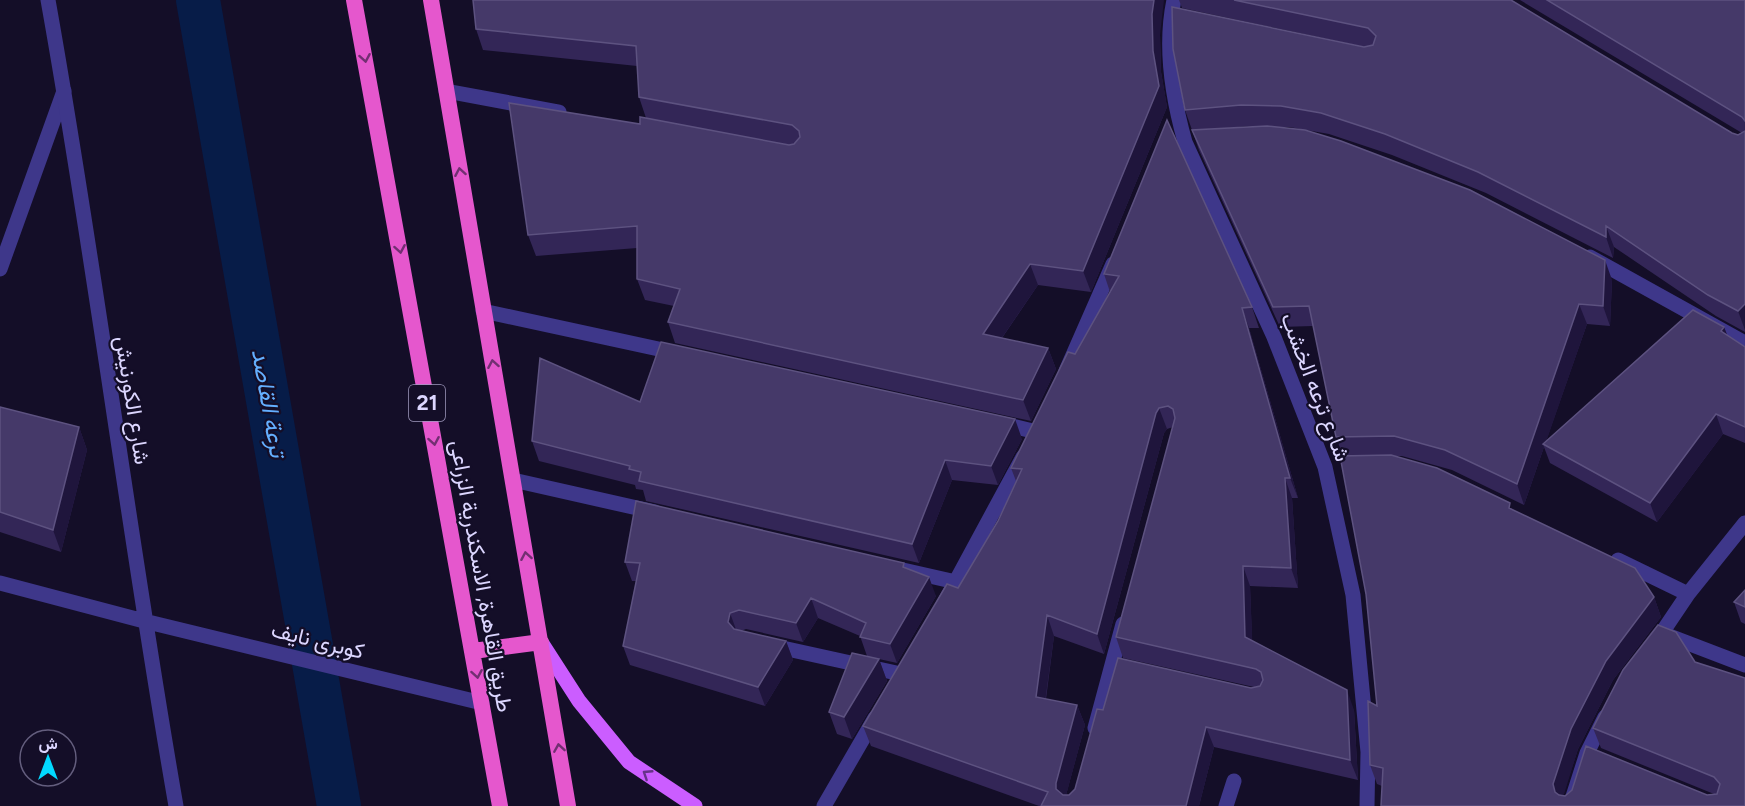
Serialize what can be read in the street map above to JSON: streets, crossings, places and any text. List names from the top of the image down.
{
  "streets": {
    "highway": ["21", "طريق القاهرة, الاسكندرية الزراعى"],
    "street": ["شارع ترعه الخشب", "شارع الكورنيش", "كوبرى نايف"]
  },
  "crossings": [
    ["شارع الكورنيش", "كوبرى نايف"],
    ["طريق القاهرة, الاسكندرية الزراعى", "كوبرى نايف"]
  ],
  "water": ["ترعة القاصد"],
  "north": "top"
}
